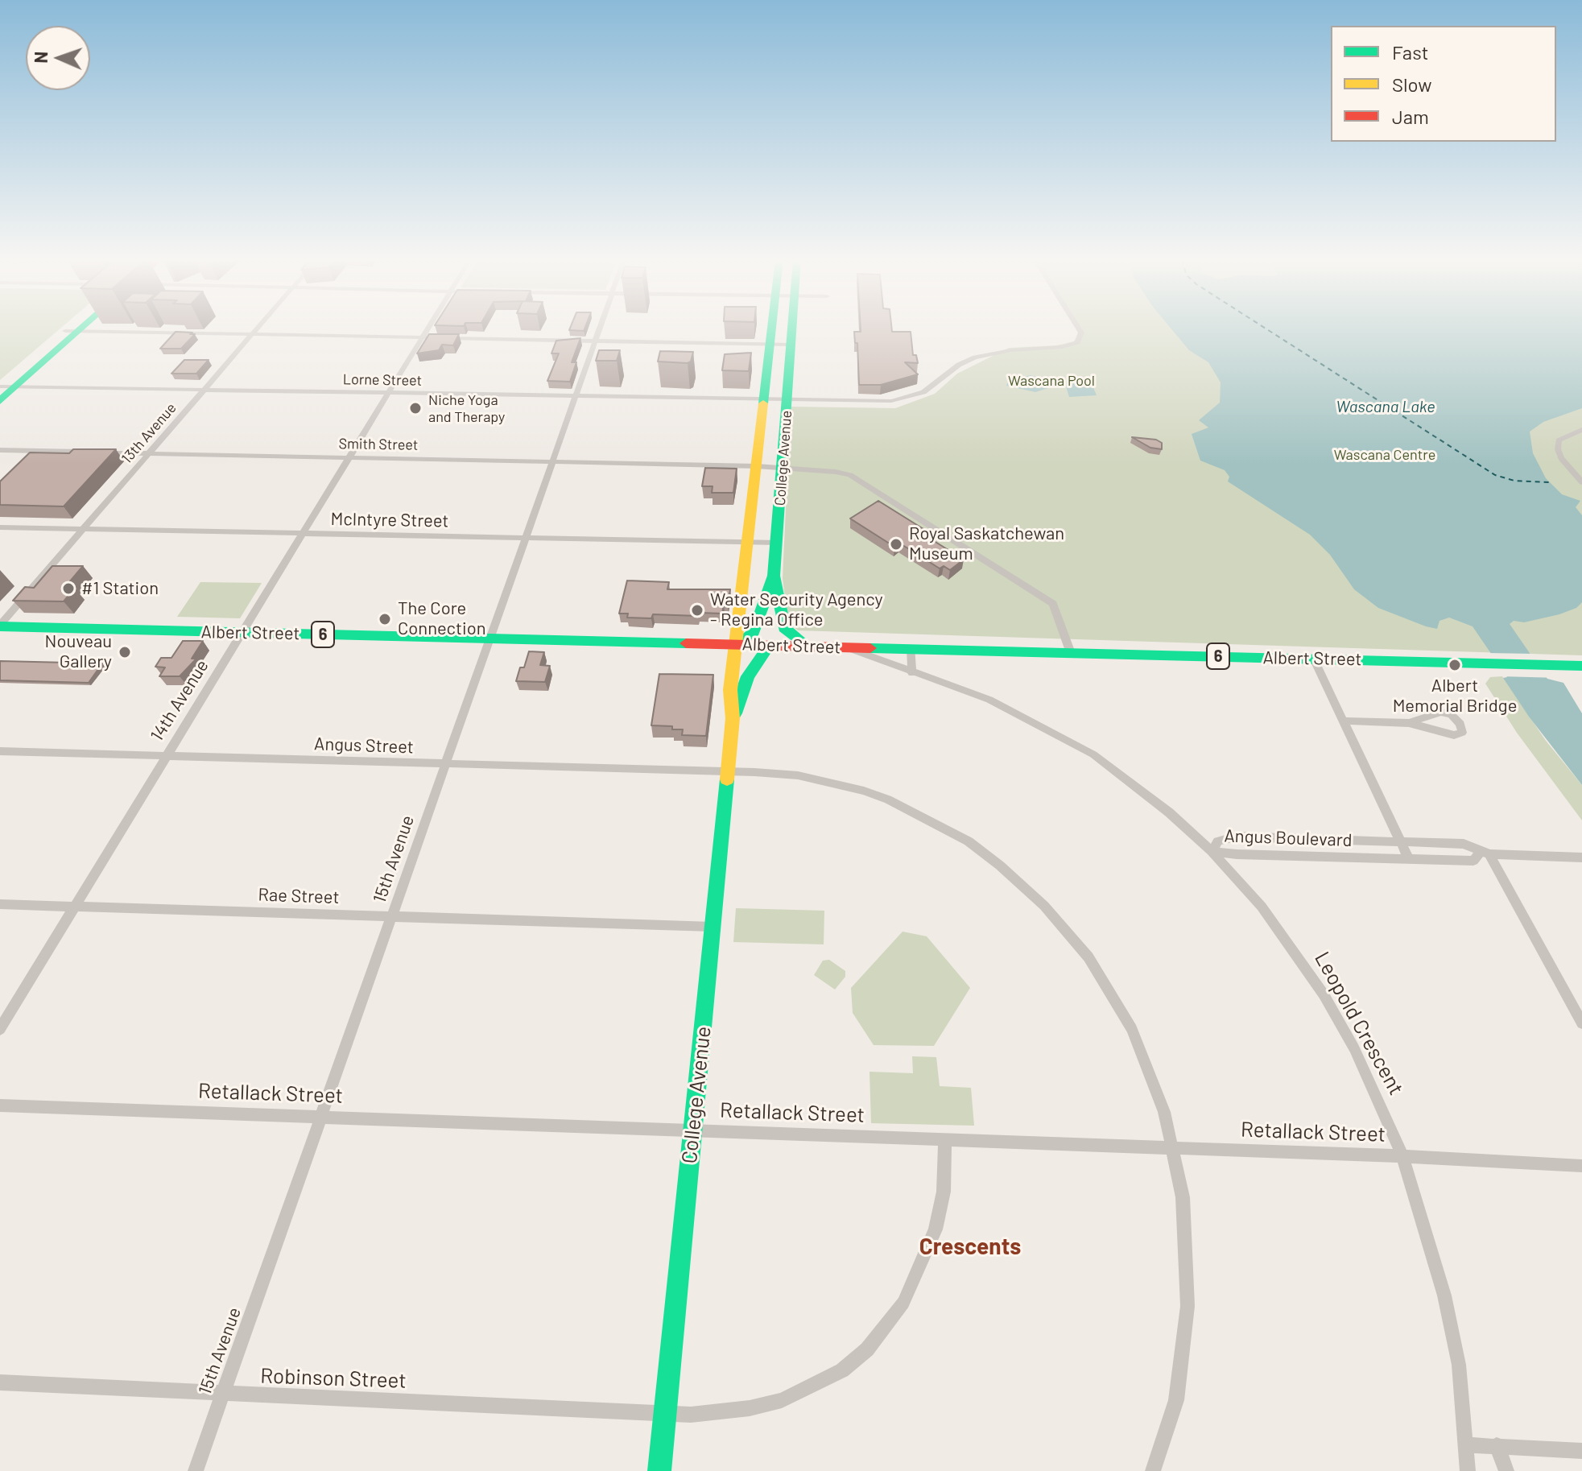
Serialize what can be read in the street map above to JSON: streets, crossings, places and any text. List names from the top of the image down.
{
  "streets": {
    "main road": ["College Avenue", "Albert Street", "6"],
    "street": [
      "Lorne Street",
      "13th Avenue",
      "Smith Street",
      "McIntyre Street",
      "14th Avenue",
      "Angus Street",
      "Angus Boulevard",
      "15th Avenue",
      "Rae Street",
      "Leopold Crescent",
      "Retallack Street",
      "Robinson Street"
    ]
  },
  "crossings": [
    ["Lorne Street", "13th Avenue"],
    ["Lorne Street", "College Avenue"],
    ["Lorne Street", "14th Avenue"],
    ["Lorne Street", "15th Avenue"],
    ["13th Avenue", "Smith Street"],
    ["13th Avenue", "McIntyre Street"],
    ["13th Avenue", "Albert Street"],
    ["Smith Street", "College Avenue"],
    ["Smith Street", "Albert Street"],
    ["Smith Street", "14th Avenue"],
    ["Smith Street", "15th Avenue"],
    ["College Avenue", "McIntyre Street"],
    ["College Avenue", "Albert Street"],
    ["College Avenue", "Angus Street"],
    ["College Avenue", "Rae Street"],
    ["College Avenue", "Retallack Street"],
    ["College Avenue", "Robinson Street"],
    ["McIntyre Street", "14th Avenue"],
    ["McIntyre Street", "15th Avenue"],
    ["Albert Street", "14th Avenue"],
    ["Albert Street", "15th Avenue"],
    ["Albert Street", "Leopold Crescent"],
    ["14th Avenue", "Angus Street"],
    ["14th Avenue", "Rae Street"],
    ["Angus Street", "15th Avenue"],
    ["Angus Street", "Retallack Street"],
    ["Angus Boulevard", "Leopold Crescent"],
    ["15th Avenue", "Rae Street"],
    ["15th Avenue", "Retallack Street"],
    ["15th Avenue", "Robinson Street"],
    ["Leopold Crescent", "Retallack Street"],
    ["Retallack Street", "Robinson Street"]
  ],
  "districts": ["Crescents"],
  "water": ["Wascana Lake"],
  "parks": ["Wascana Pool", "Wascana Centre"],
  "places": [
    "Niche Yoga and Therapy",
    "Royal Saskatchewan Museum",
    "#1 Station",
    "Water Security Agency - Regina Office",
    "The Core Connection",
    "Nouveau Gallery",
    "Albert Memorial Bridge"
  ],
  "legend": ["Fast", "Slow", "Jam"],
  "north": "left"
}
